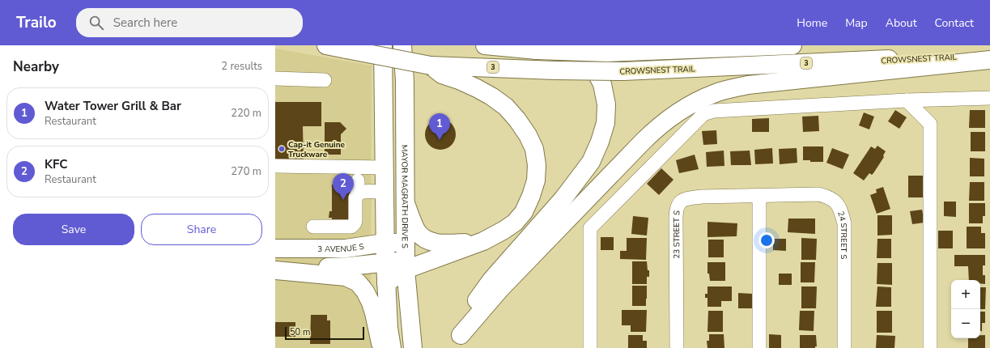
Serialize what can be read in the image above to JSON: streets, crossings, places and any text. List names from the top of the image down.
{
  "streets": {
    "main road": [
      "CROWSNEST TRAIL",
      "3",
      "MAYOR MAGRATH DRIVE S",
      "3 AVENUE S"
    ],
    "street": ["23 STREET S", "24 STREET S"]
  },
  "crossings": [
    ["MAYOR MAGRATH DRIVE S", "3 AVENUE S"],
    ["23 STREET S", "24 STREET S"]
  ],
  "places": ["Cap-it Genuine Truckware"],
  "scale_bar": "50 m",
  "page": {
    "header": "Trailo",
    "search": "Search here",
    "nav": [
      "Home",
      "Map",
      "About",
      "Contact"
    ],
    "heading": ["Nearby", "2 results"],
    "list": [
      {
        "mark": "1",
        "name": "Water Tower Grill & Bar",
        "note": "Restaurant",
        "value": "220 m"
      },
      {
        "mark": "2",
        "name": "KFC",
        "note": "Restaurant",
        "value": "270 m"
      }
    ],
    "pins": ["1", "2"],
    "buttons": ["Save", "Share"],
    "map_buttons": ["+", "−"],
    "scale": "50 m"
  }
}
